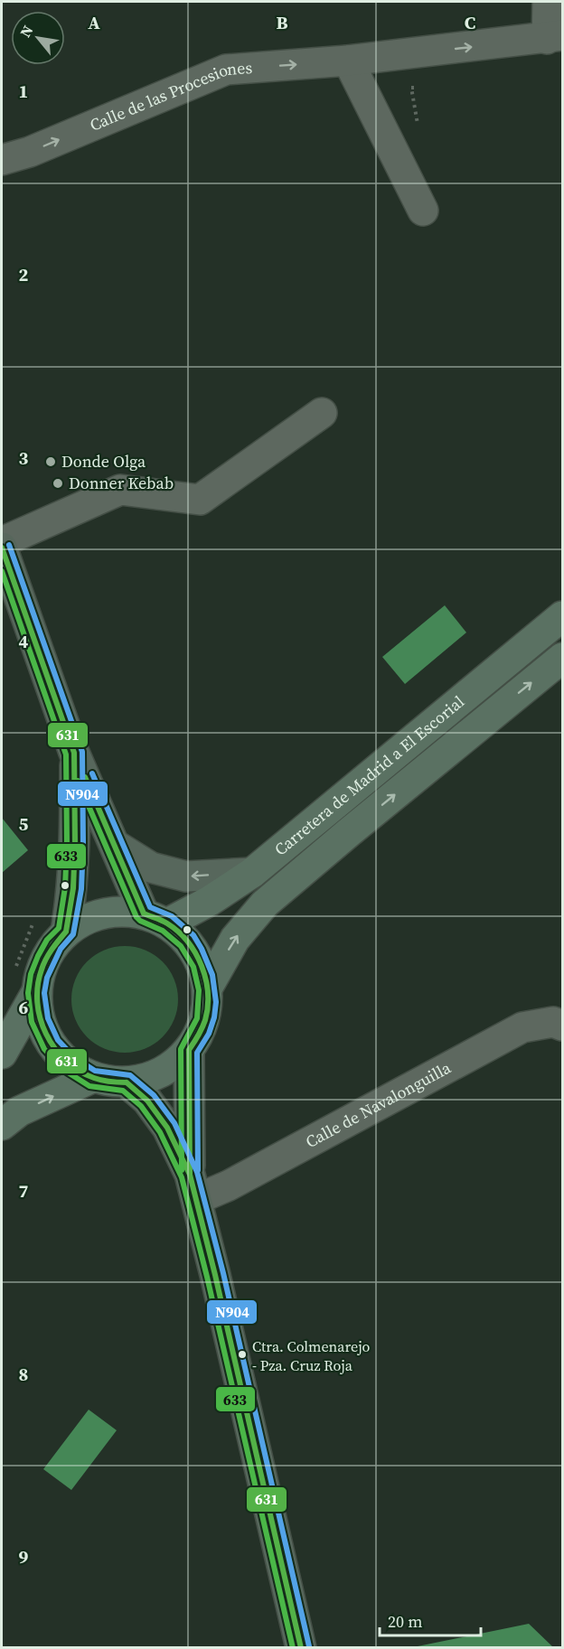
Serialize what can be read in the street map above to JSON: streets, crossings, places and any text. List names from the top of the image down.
{
  "streets": {
    "highway": ["Carretera de Madrid a El Escorial"],
    "street": ["Calle de las Procesiones", "Calle de Navalonguilla"]
  },
  "one_way": ["Calle de las Procesiones"],
  "places": ["Donde Olga", "Donner Kebab", "Ctra. Colmenarejo - Pza. Cruz Roja"],
  "lines": ["transit line N904", "transit line 631", "transit line 633"],
  "scale_bar": "20 m",
  "north": "top left",
  "grid": {
    "columns": ["A", "B", "C"],
    "rows": [
      "1",
      "2",
      "3",
      "4",
      "5",
      "6",
      "7",
      "8",
      "9"
    ]
  }
}
